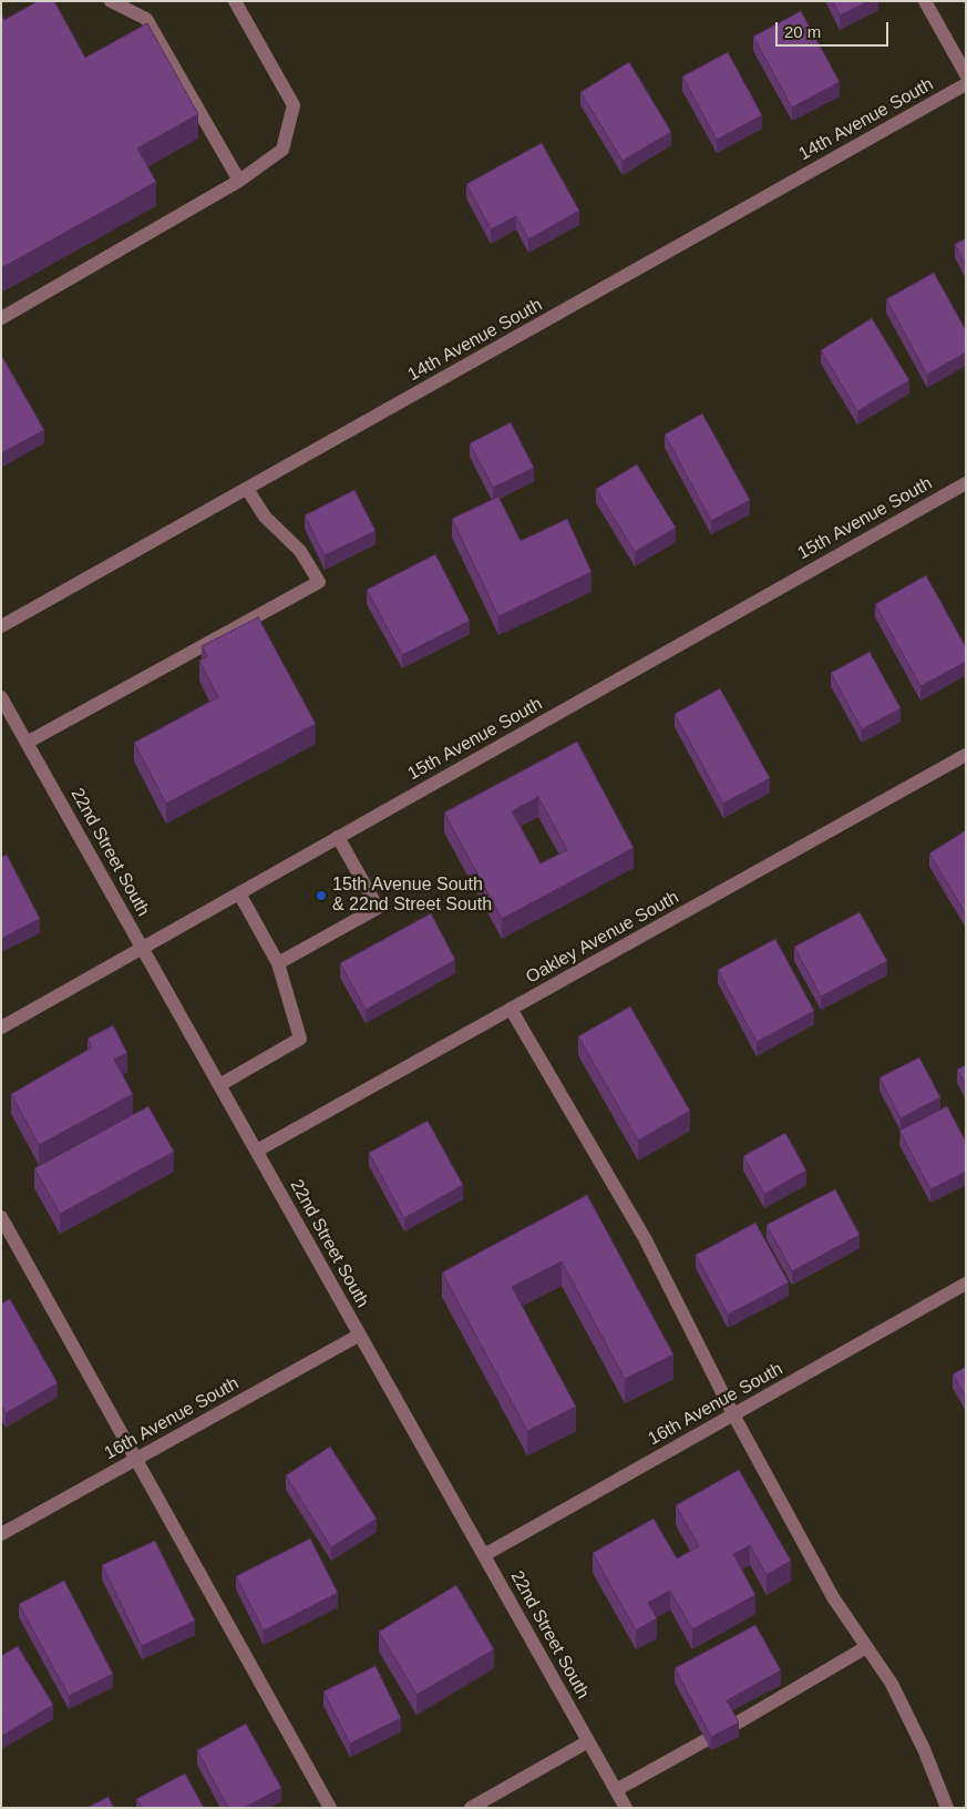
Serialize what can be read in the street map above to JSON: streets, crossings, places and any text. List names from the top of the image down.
{
  "streets": {
    "street": [
      "14th Avenue South",
      "15th Avenue South",
      "22nd Street South",
      "Oakley Avenue South",
      "16th Avenue South"
    ]
  },
  "crossings": [
    ["15th Avenue South", "22nd Street South"],
    ["22nd Street South", "Oakley Avenue South"],
    ["22nd Street South", "16th Avenue South"]
  ],
  "places": ["15th Avenue South & 22nd Street South"],
  "scale_bar": "20 m"
}
